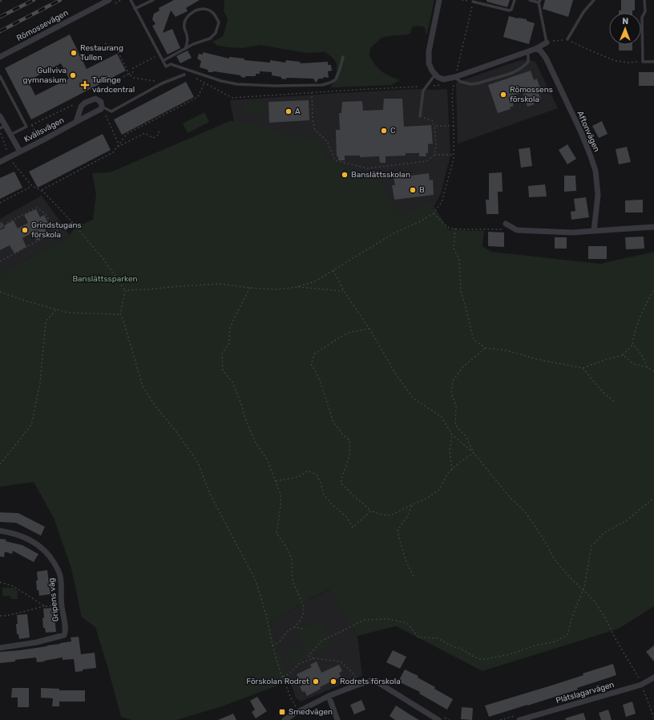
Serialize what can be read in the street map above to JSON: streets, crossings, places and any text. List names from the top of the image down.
{
  "streets": {
    "street": [
      "Römossevägen",
      "Kvällsvägen",
      "Aftonvägen",
      "Gripens väg",
      "Plåtslagarvägen"
    ]
  },
  "parks": ["Banslättssparken"],
  "places": {
    "other": [
      "Restaurang Tullen",
      "Gullviva gymnasium",
      "Römossens förskola",
      "A",
      "C",
      "Banslättsskolan",
      "B",
      "Grindstugans förskola",
      "Förskolan Rodret",
      "Rodrets förskola"
    ],
    "health": ["Tullinge vårdcentral"],
    "transit": ["Smedvägen"]
  },
  "north": "top"
}
